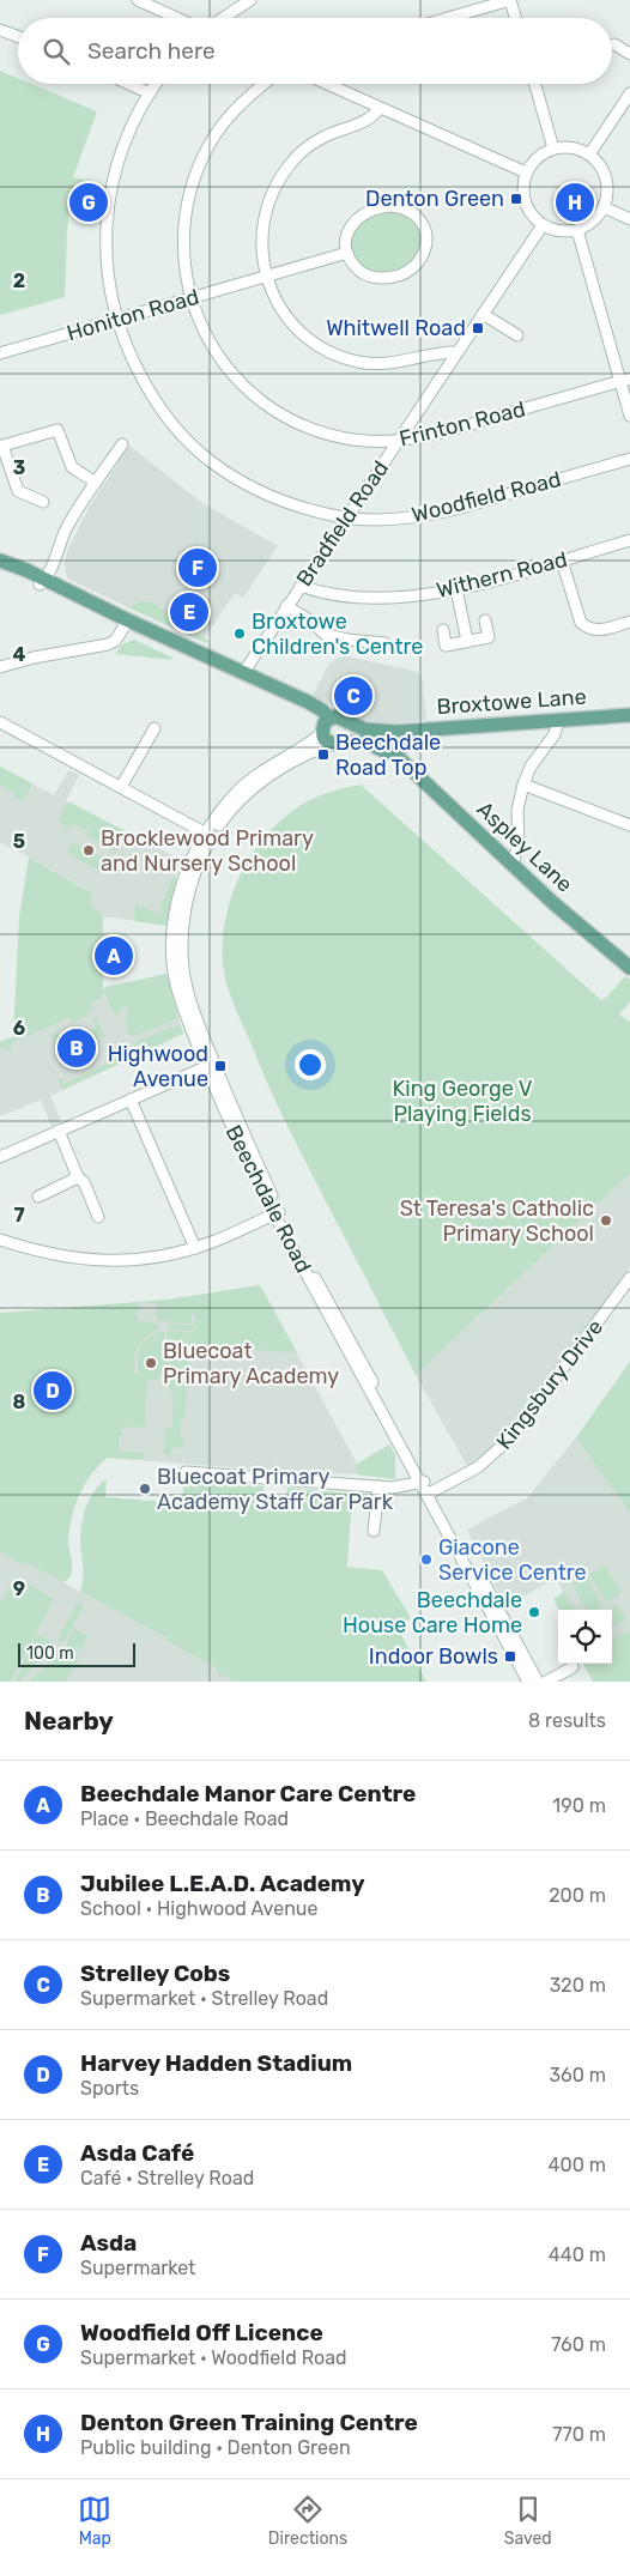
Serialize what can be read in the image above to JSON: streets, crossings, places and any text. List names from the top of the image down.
{
  "streets": {
    "main road": ["Broxtowe Lane", "Aspley Lane"],
    "street": [
      "Honiton Road",
      "Frinton Road",
      "Woodfield Road",
      "Bradfield Road",
      "Withern Road",
      "Beechdale Road",
      "Kingsbury Drive"
    ]
  },
  "crossings": [
    ["Honiton Road", "Frinton Road"],
    ["Honiton Road", "Woodfield Road"],
    ["Frinton Road", "Bradfield Road"],
    ["Woodfield Road", "Bradfield Road"],
    ["Bradfield Road", "Withern Road"],
    ["Beechdale Road", "Kingsbury Drive"]
  ],
  "parks": ["King George V Playing Fields"],
  "places": {
    "transit": [
      "Denton Green",
      "Whitwell Road",
      "Beechdale Road Top",
      "Highwood Avenue",
      "Indoor Bowls"
    ],
    "other": [
      "Broxtowe Children's Centre",
      "Brocklewood Primary and Nursery School",
      "St Teresa's Catholic Primary School",
      "Bluecoat Primary Academy",
      "Bluecoat Primary Academy Staff Car Park",
      "Giacone Service Centre",
      "Beechdale House Care Home"
    ]
  },
  "scale_bar": "100 m",
  "page": {
    "search": "Search here",
    "pins": [
      "G",
      "H",
      "F",
      "E",
      "C",
      "A",
      "B",
      "D"
    ],
    "scale": "100 m",
    "heading": ["Nearby", "8 results"],
    "list": [
      {
        "mark": "A",
        "name": "Beechdale Manor Care Centre",
        "note": "Place · Beechdale Road",
        "value": "190 m"
      },
      {
        "mark": "B",
        "name": "Jubilee L.E.A.D. Academy",
        "note": "School · Highwood Avenue",
        "value": "200 m"
      },
      {
        "mark": "C",
        "name": "Strelley Cobs",
        "note": "Supermarket · Strelley Road",
        "value": "320 m"
      },
      {
        "mark": "D",
        "name": "Harvey Hadden Stadium",
        "note": "Sports",
        "value": "360 m"
      },
      {
        "mark": "E",
        "name": "Asda Café",
        "note": "Café · Strelley Road",
        "value": "400 m"
      },
      {
        "mark": "F",
        "name": "Asda",
        "note": "Supermarket",
        "value": "440 m"
      },
      {
        "mark": "G",
        "name": "Woodfield Off Licence",
        "note": "Supermarket · Woodfield Road",
        "value": "760 m"
      },
      {
        "mark": "H",
        "name": "Denton Green Training Centre",
        "note": "Public building · Denton Green",
        "value": "770 m"
      }
    ],
    "nav": ["Map", "Directions", "Saved"]
  },
  "grid": {
    "rows": [
      "2",
      "3",
      "4",
      "5",
      "6",
      "7",
      "8",
      "9"
    ]
  }
}
